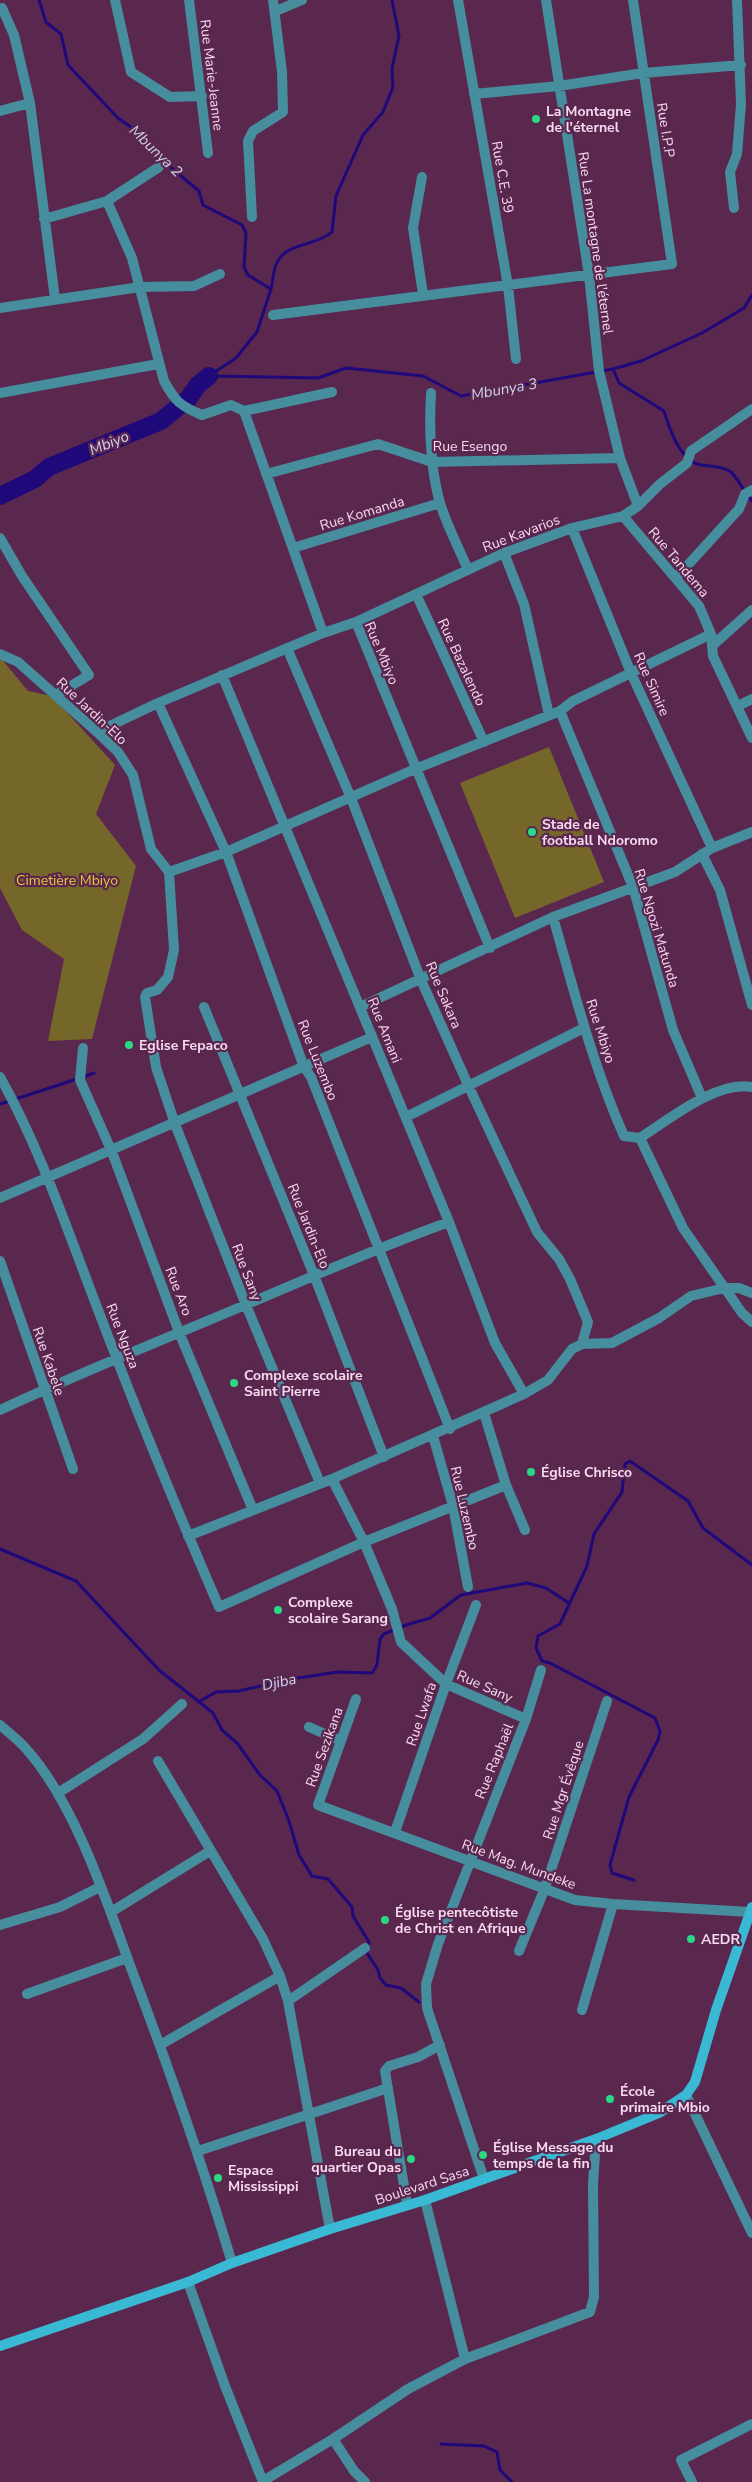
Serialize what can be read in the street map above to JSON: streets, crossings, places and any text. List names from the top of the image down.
{
  "streets": {
    "street": [
      "Rue Marie-Jeanne",
      "Rue I.P.P",
      "Rue C.E. 39",
      "Rue La montagne de l'éternel",
      "Rue Esengo",
      "Rue Komanda",
      "Rue Kavarios",
      "Rue Tandema",
      "Rue Mbiyo",
      "Rue Bazalendo",
      "Rue Simire",
      "Rue Jardin-Elo",
      "Rue Ngozi Matunda",
      "Rue Sakara",
      "Rue Amani",
      "Rue Luzembo",
      "Rue Sany",
      "Rue Aro",
      "Rue Nguza",
      "Rue Kabele",
      "Rue Lwafa",
      "Rue Sezikana",
      "Rue Raphaël",
      "Rue Mgr Évêque",
      "Rue Mag. Mundeke",
      "Boulevard Sasa"
    ]
  },
  "crossings": [
    ["Rue I.P.P", "Rue La montagne de l'éternel"],
    ["Rue La montagne de l'éternel", "Rue Esengo"],
    ["Rue Kavarios", "Rue Tandema"],
    ["Rue Kavarios", "Rue Mbiyo"],
    ["Rue Kavarios", "Rue Bazalendo"],
    ["Rue Kavarios", "Rue Simire"],
    ["Rue Mbiyo", "Rue Jardin-Elo"],
    ["Rue Mbiyo", "Rue Sakara"],
    ["Rue Mbiyo", "Rue Amani"],
    ["Rue Mbiyo", "Rue Luzembo"],
    ["Rue Jardin-Elo", "Rue Sany"],
    ["Rue Sany", "Rue Nguza"],
    ["Rue Sany", "Rue Lwafa"],
    ["Rue Sany", "Rue Raphaël"],
    ["Rue Lwafa", "Rue Mag. Mundeke"],
    ["Rue Sezikana", "Rue Mag. Mundeke"],
    ["Rue Raphaël", "Rue Mag. Mundeke"],
    ["Rue Raphaël", "Boulevard Sasa"],
    ["Rue Mgr Évêque", "Rue Mag. Mundeke"],
    ["Rue Mag. Mundeke", "Boulevard Sasa"]
  ],
  "water": [
    "Mbunya 2",
    "Mbunya 3",
    "Mbiyo",
    "Djiba"
  ],
  "parks": ["Cimetière Mbiyo"],
  "places": [
    "La Montagne de l'éternel",
    "Stade de football Ndoromo",
    "Eglise Fepaco",
    "Complexe scolaire Saint Pierre",
    "Église Chrisco",
    "Complexe scolaire Sarang",
    "Église pentecôtiste de Christ en Afrique",
    "AEDR",
    "École primaire Mbio",
    "Église Message du temps de la fin",
    "Bureau du quartier Opas",
    "Espace Mississippi"
  ]
}
